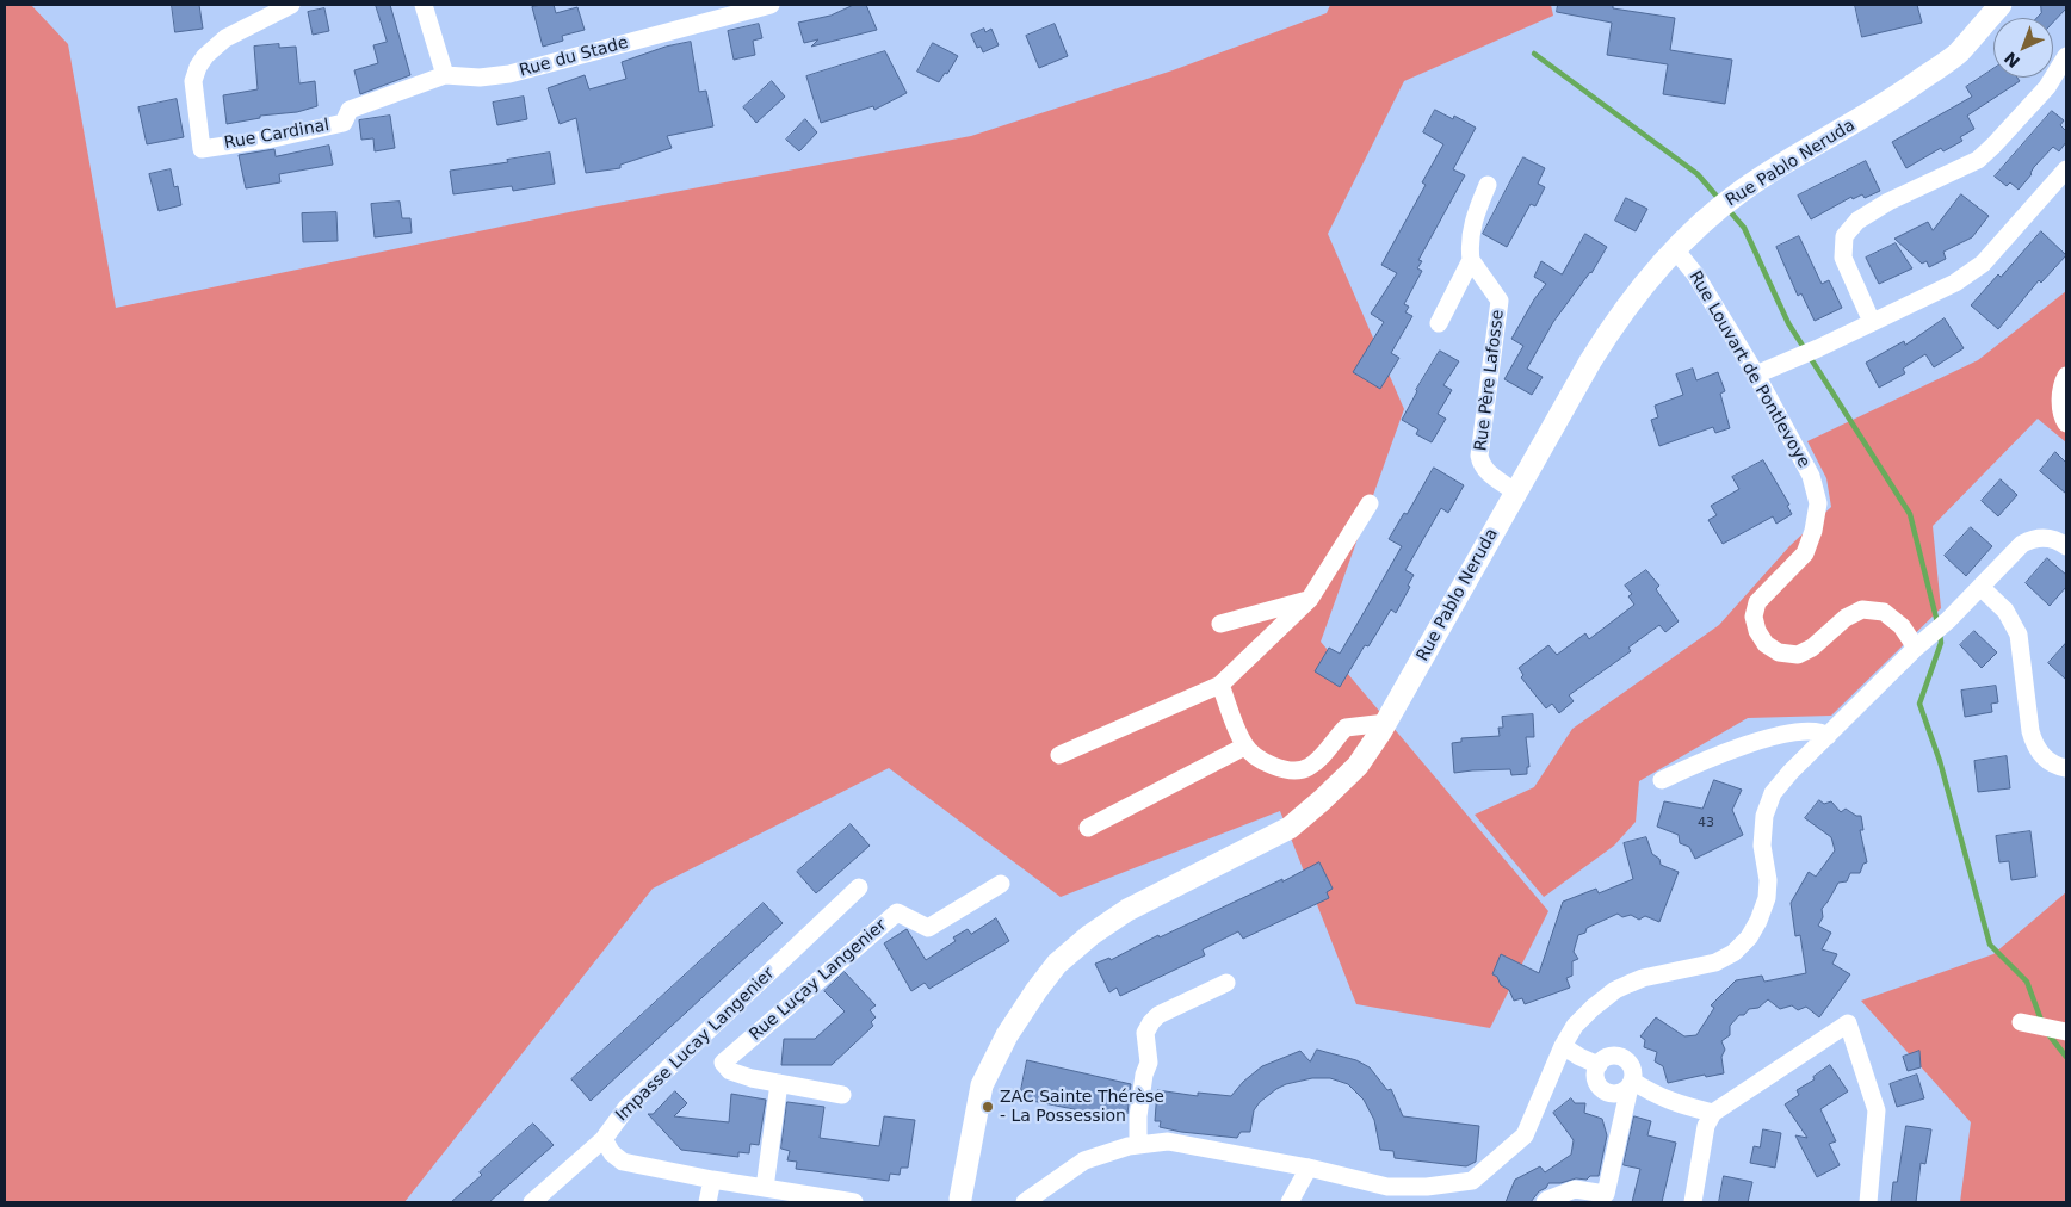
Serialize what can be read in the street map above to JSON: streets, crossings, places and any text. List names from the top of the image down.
{
  "streets": {
    "main road": ["Rue Pablo Neruda"],
    "street": [
      "Rue du Stade",
      "Rue Cardinal",
      "Rue Louvart de Pontlevoye",
      "Rue Père Lafosse",
      "Rue Luçay Langenier",
      "Impasse Lucay Langenier"
    ]
  },
  "crossings": [
    ["Rue du Stade", "Rue Cardinal"],
    ["Rue Pablo Neruda", "Rue Louvart de Pontlevoye"],
    ["Rue Pablo Neruda", "Rue Père Lafosse"]
  ],
  "places": ["ZAC Sainte Thérèse - La Possession"],
  "house_numbers": ["43"],
  "north": "bottom left"
}
